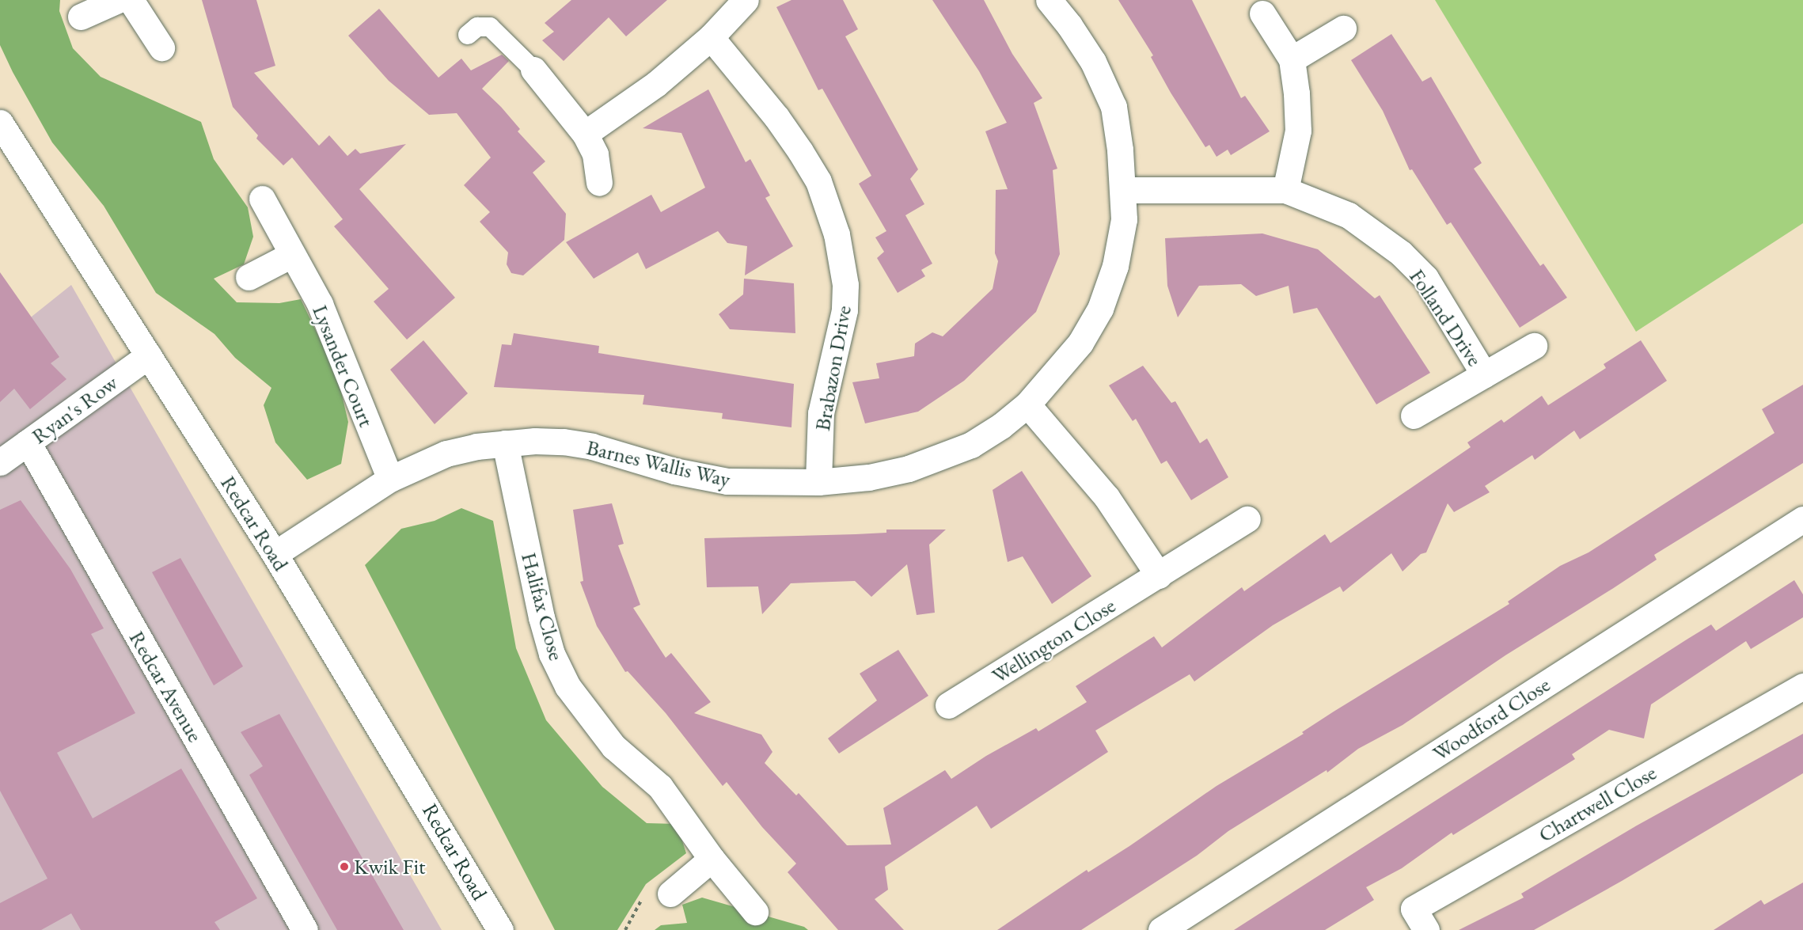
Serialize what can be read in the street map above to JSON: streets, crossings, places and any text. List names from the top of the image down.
{
  "streets": {
    "street": [
      "Folland Drive",
      "Lysander Court",
      "Brabazon Drive",
      "Ryan's Row",
      "Barnes Wallis Way",
      "Redcar Road",
      "Halifax Close",
      "Wellington Close",
      "Redcar Avenue",
      "Woodford Close",
      "Chartwell Close"
    ]
  },
  "crossings": [
    ["Folland Drive", "Barnes Wallis Way"],
    ["Lysander Court", "Barnes Wallis Way"],
    ["Brabazon Drive", "Barnes Wallis Way"],
    ["Ryan's Row", "Redcar Road"],
    ["Ryan's Row", "Redcar Avenue"],
    ["Barnes Wallis Way", "Redcar Road"],
    ["Barnes Wallis Way", "Halifax Close"]
  ],
  "places": ["Kwik Fit"]
}
